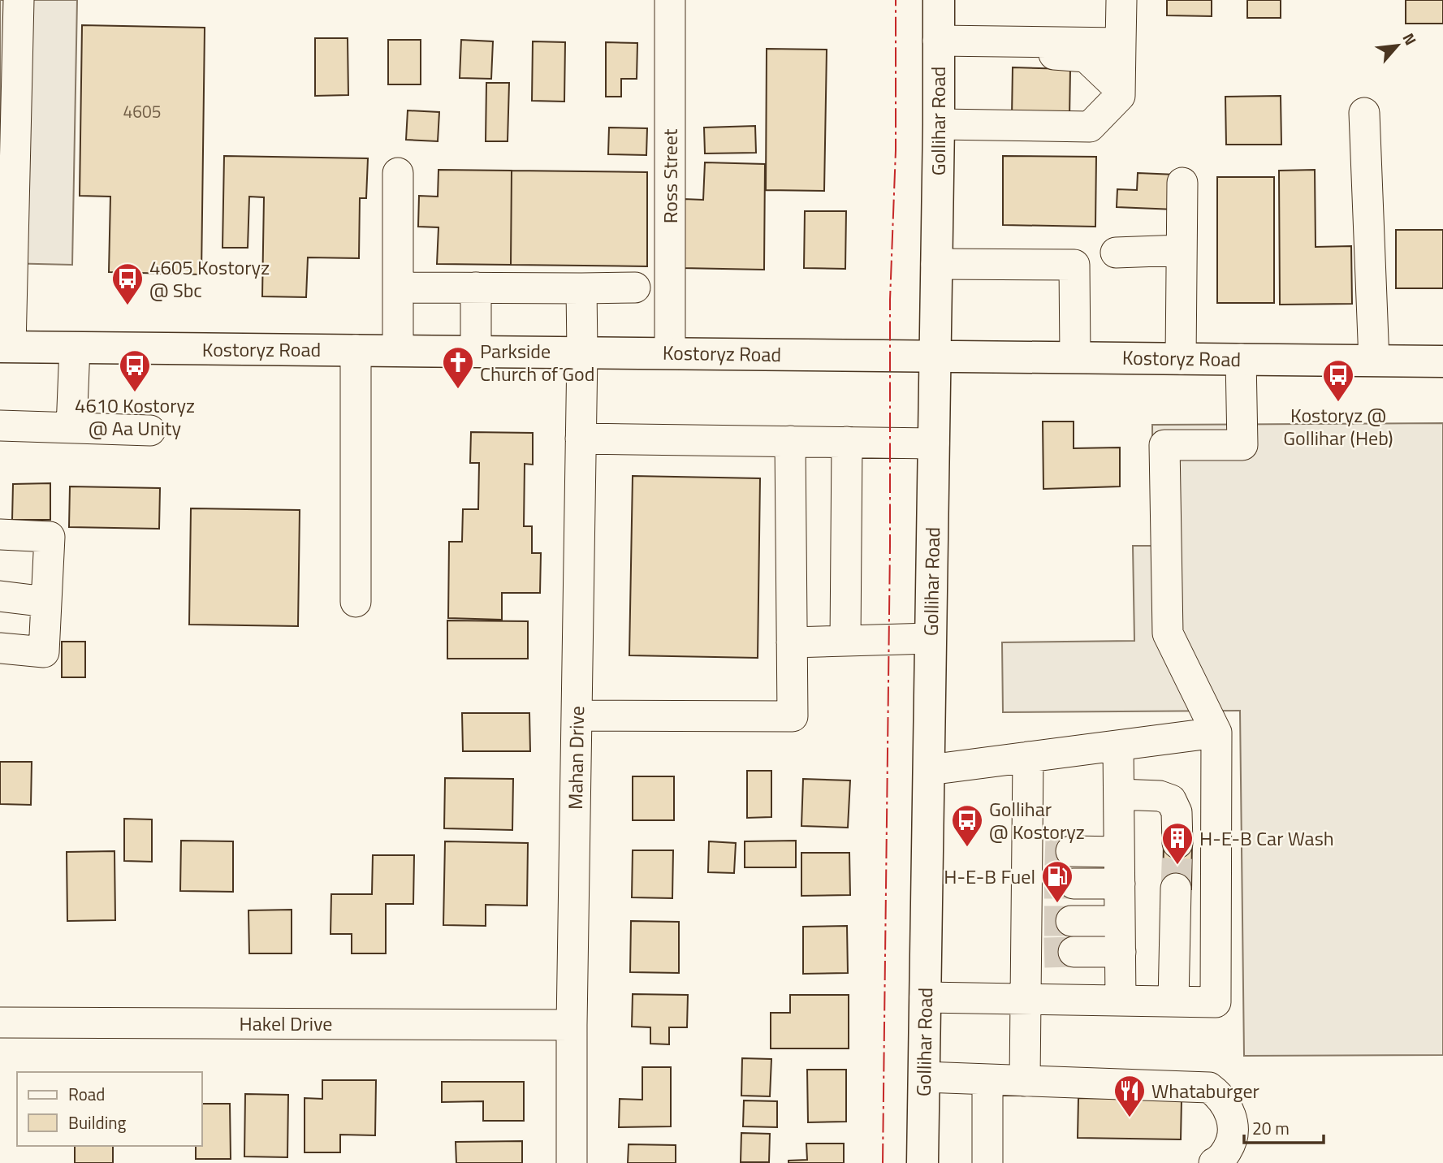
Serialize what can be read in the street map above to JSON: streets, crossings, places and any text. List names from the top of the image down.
{
  "streets": {
    "main road": ["Gollihar Road", "Kostoryz Road"],
    "street": ["Ross Street", "Mahan Drive", "Hakel Drive"]
  },
  "crossings": [
    ["Gollihar Road", "Kostoryz Road"],
    ["Ross Street", "Kostoryz Road"],
    ["Kostoryz Road", "Mahan Drive"],
    ["Mahan Drive", "Hakel Drive"]
  ],
  "places": {
    "bus stop": [
      "4605 Kostoryz @ Sbc",
      "4610 Kostoryz @ Aa Unity",
      "Kostoryz @ Gollihar (Heb)",
      "Gollihar @ Kostoryz"
    ],
    "church": ["Parkside Church of God"],
    "building": ["H-E-B Car Wash"],
    "fuel station": ["H-E-B Fuel"],
    "restaurant": ["Whataburger"]
  },
  "house_numbers": ["4605"],
  "legend": ["Road", "Building"],
  "scale_bar": "20 m",
  "north": "top right"
}
